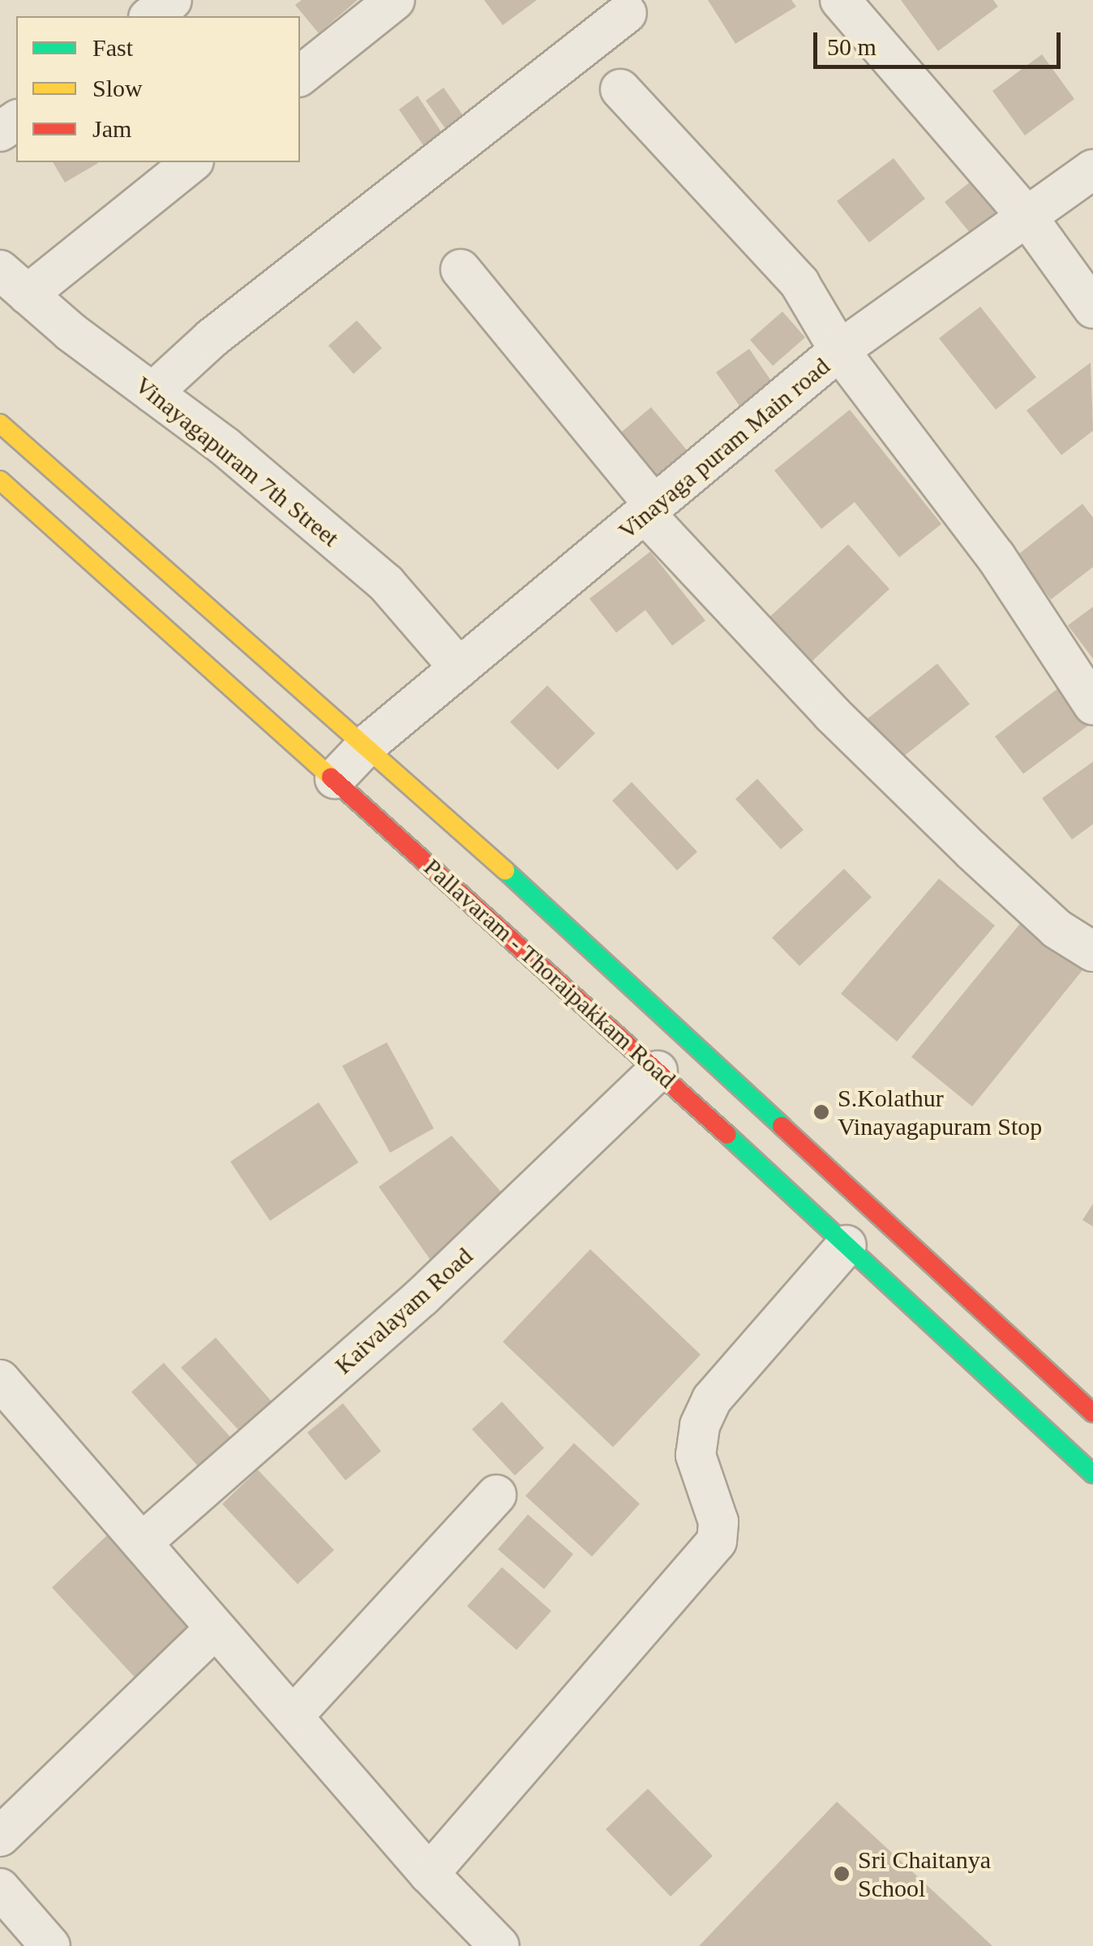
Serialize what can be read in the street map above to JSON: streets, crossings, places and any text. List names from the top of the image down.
{
  "streets": {
    "main road": ["Pallavaram - Thoraipakkam Road"],
    "street": ["Vinayaga puram Main road", "Vinayagapuram 7th Street", "Kaivalayam Road"]
  },
  "crossings": [
    ["Vinayaga puram Main road", "Vinayagapuram 7th Street"],
    ["Vinayaga puram Main road", "Pallavaram - Thoraipakkam Road"],
    ["Pallavaram - Thoraipakkam Road", "Kaivalayam Road"]
  ],
  "places": ["S.Kolathur Vinayagapuram Stop", "Sri Chaitanya School"],
  "legend": ["Fast", "Slow", "Jam"],
  "scale_bar": "50 m"
}
